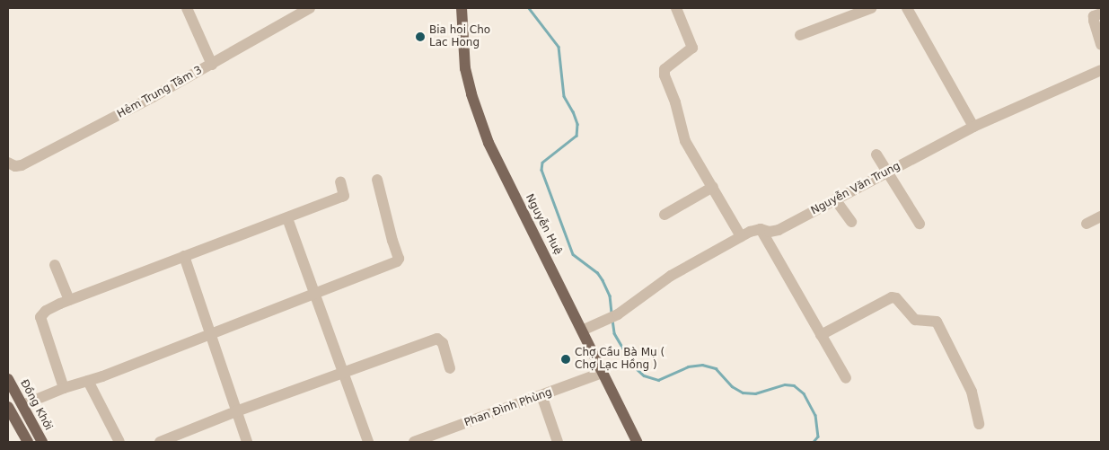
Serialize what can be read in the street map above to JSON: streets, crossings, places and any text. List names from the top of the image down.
{
  "streets": {
    "main road": ["Nguyễn Huệ", "Đồng Khởi"],
    "street": ["Hẻm Trung Tâm 3", "Nguyễn Văn Trung", "Phan Đình Phùng"]
  },
  "crossings": [
    ["Nguyễn Văn Trung", "Nguyễn Huệ"],
    ["Nguyễn Huệ", "Phan Đình Phùng"]
  ],
  "places": ["Bia hoi Cho Lac Hong", "Chợ Cầu Bà Mụ ( Chợ Lạc Hồng )"]
}
